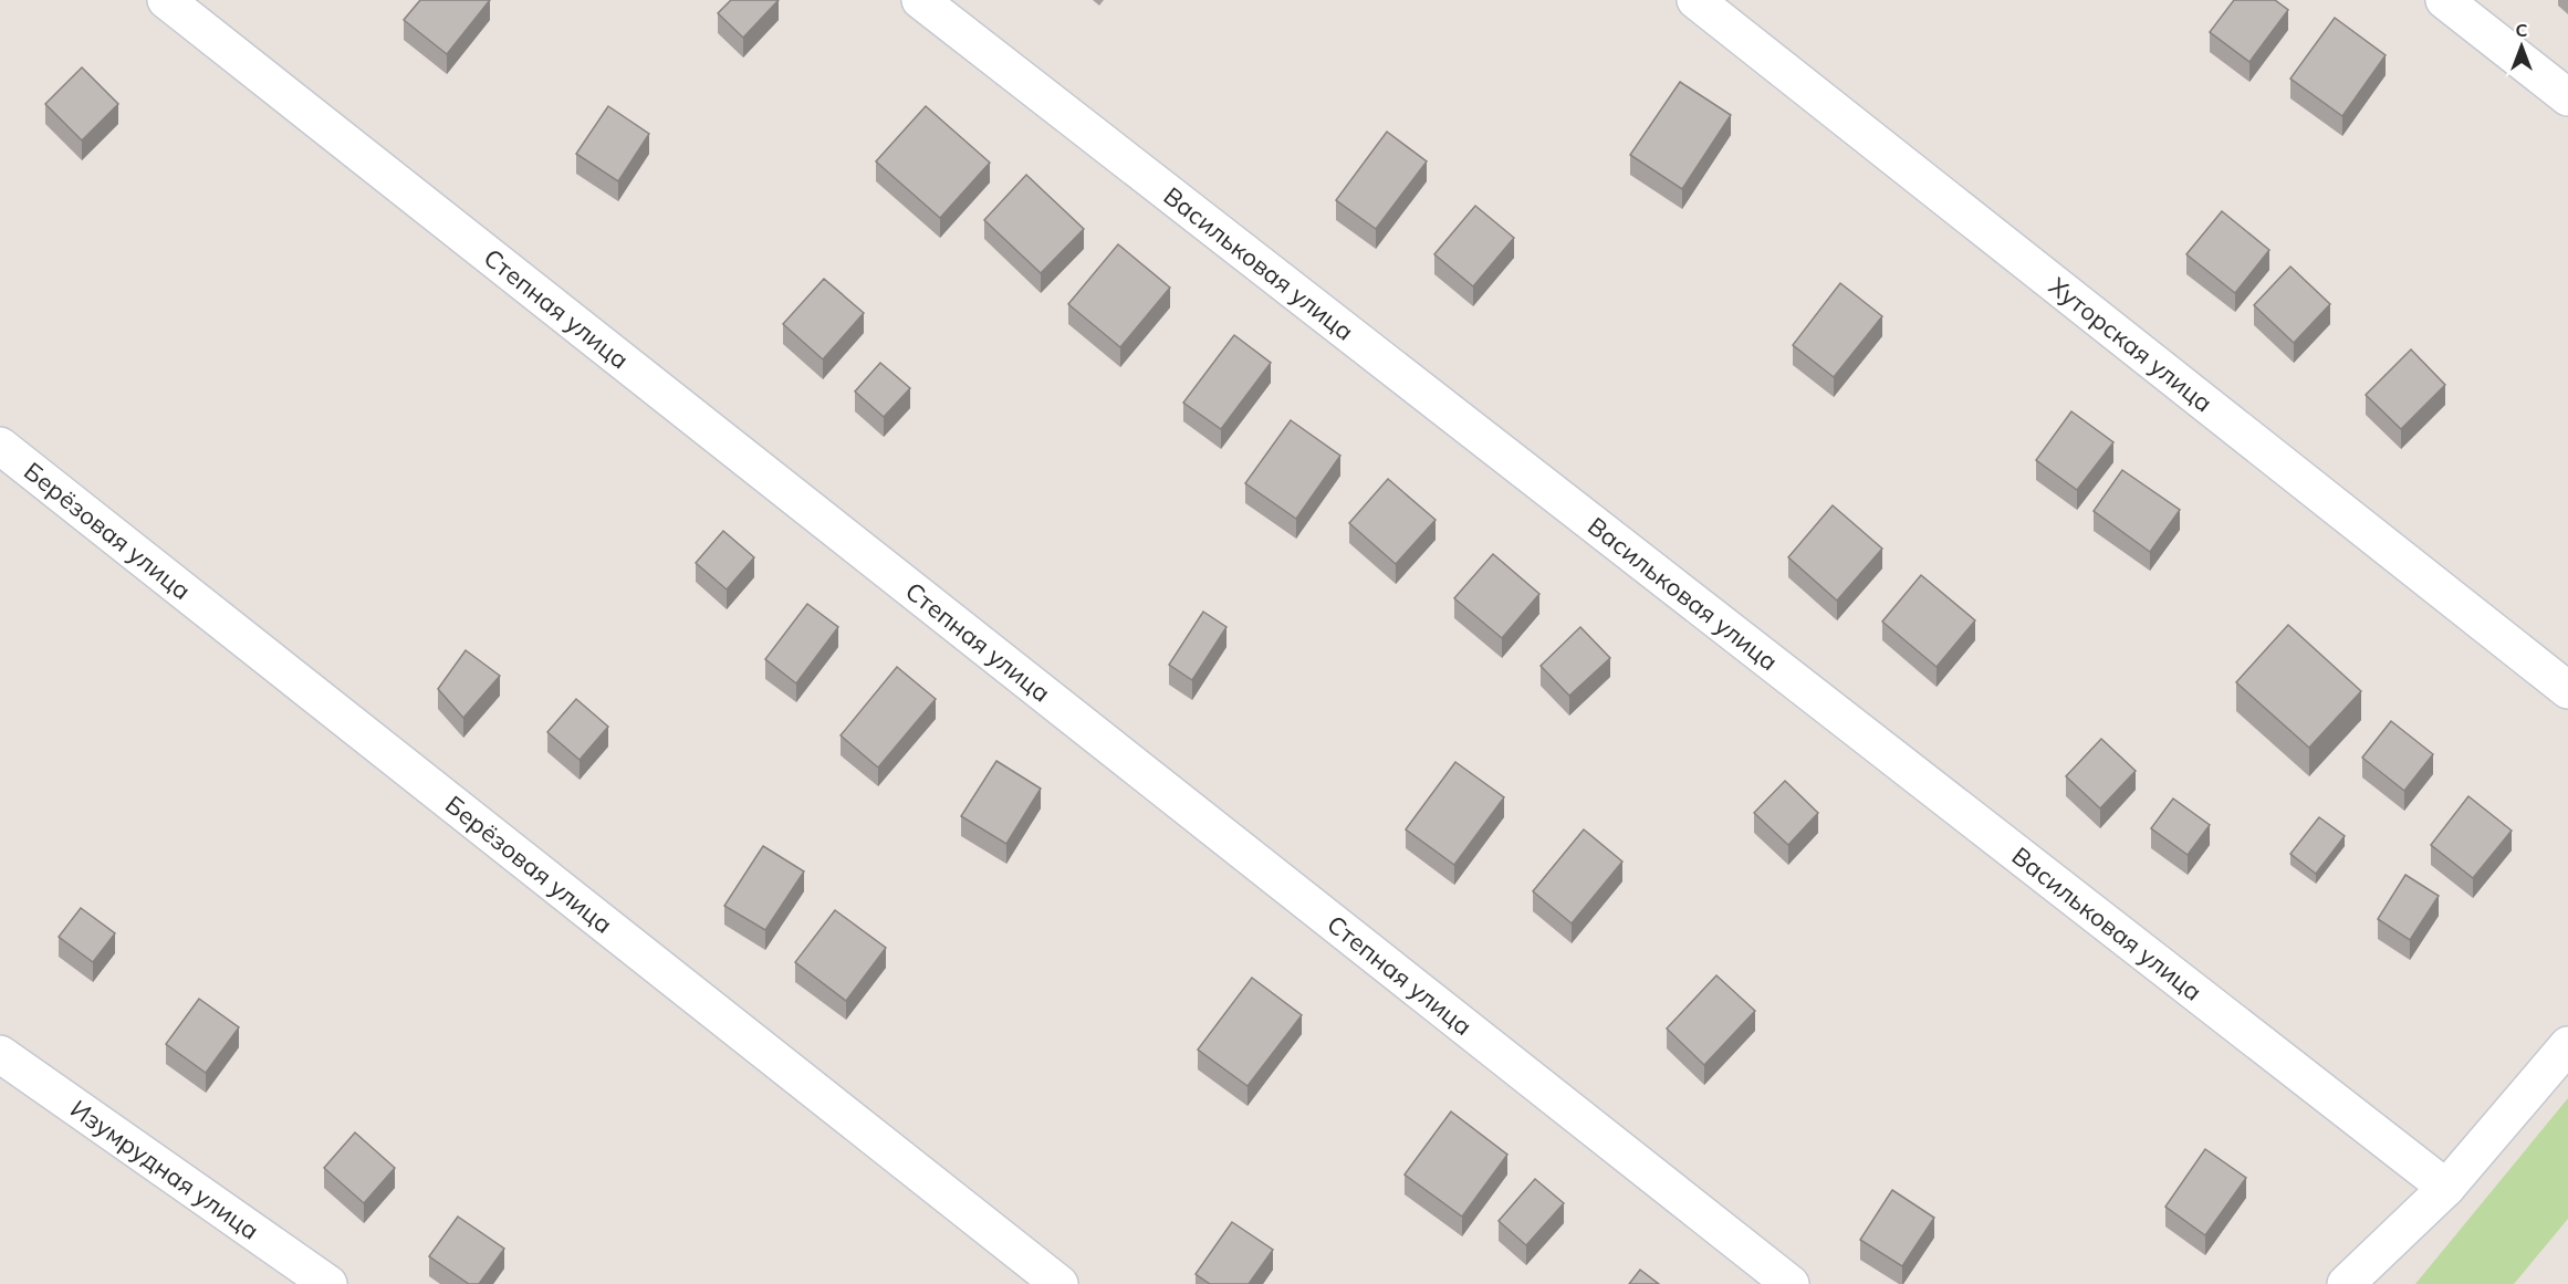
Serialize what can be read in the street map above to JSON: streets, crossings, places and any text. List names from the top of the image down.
{
  "streets": {
    "street": [
      "Васильковая улица",
      "Степная улица",
      "Хуторская улица",
      "Берёзовая улица",
      "Изумрудная улица"
    ]
  },
  "north": "top"
}
